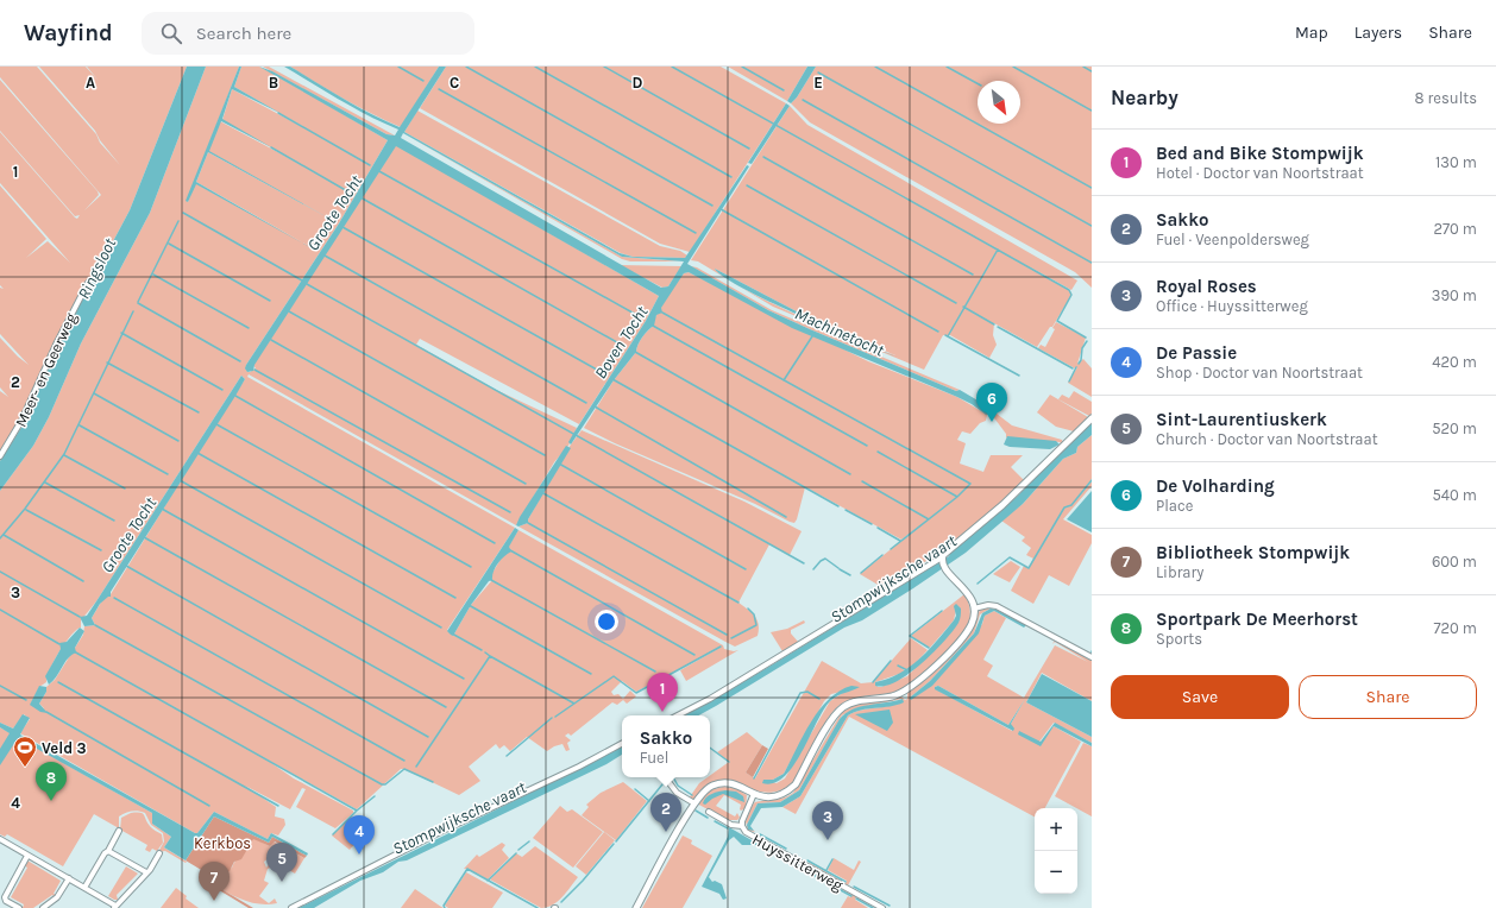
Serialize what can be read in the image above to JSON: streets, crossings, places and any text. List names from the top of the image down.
{
  "streets": {
    "street": ["Meer- en Geerweg", "Huyssitterweg"]
  },
  "water": [
    "Groote Tocht",
    "Ringsloot",
    "Machinetocht",
    "Boven Tocht",
    "Stompwijksche vaart"
  ],
  "parks": ["Kerkbos"],
  "places": {
    "sports": ["Veld 3"]
  },
  "north": "bottom right",
  "page": {
    "header": "Wayfind",
    "search": "Search here",
    "nav": ["Map", "Layers", "Share"],
    "heading": ["Nearby", "8 results"],
    "list": [
      {
        "mark": "1",
        "name": "Bed and Bike Stompwijk",
        "note": "Hotel · Doctor van Noortstraat",
        "value": "130 m"
      },
      {
        "mark": "2",
        "name": "Sakko",
        "note": "Fuel · Veenpoldersweg",
        "value": "270 m"
      },
      {
        "mark": "3",
        "name": "Royal Roses",
        "note": "Office · Huyssitterweg",
        "value": "390 m"
      },
      {
        "mark": "4",
        "name": "De Passie",
        "note": "Shop · Doctor van Noortstraat",
        "value": "420 m"
      },
      {
        "mark": "5",
        "name": "Sint-Laurentiuskerk",
        "note": "Church · Doctor van Noortstraat",
        "value": "520 m"
      },
      {
        "mark": "6",
        "name": "De Volharding",
        "note": "Place",
        "value": "540 m"
      },
      {
        "mark": "7",
        "name": "Bibliotheek Stompwijk",
        "note": "Library",
        "value": "600 m"
      },
      {
        "mark": "8",
        "name": "Sportpark De Meerhorst",
        "note": "Sports",
        "value": "720 m"
      }
    ],
    "pins": [
      "6",
      "1",
      "8",
      "2",
      "3",
      "4",
      "5",
      "7"
    ],
    "buttons": ["Save", "Share"],
    "popup": ["Sakko", "Fuel"],
    "map_buttons": ["+", "−"]
  },
  "grid": {
    "columns": [
      "A",
      "B",
      "C",
      "D",
      "E"
    ],
    "rows": [
      "1",
      "2",
      "3",
      "4"
    ]
  }
}
